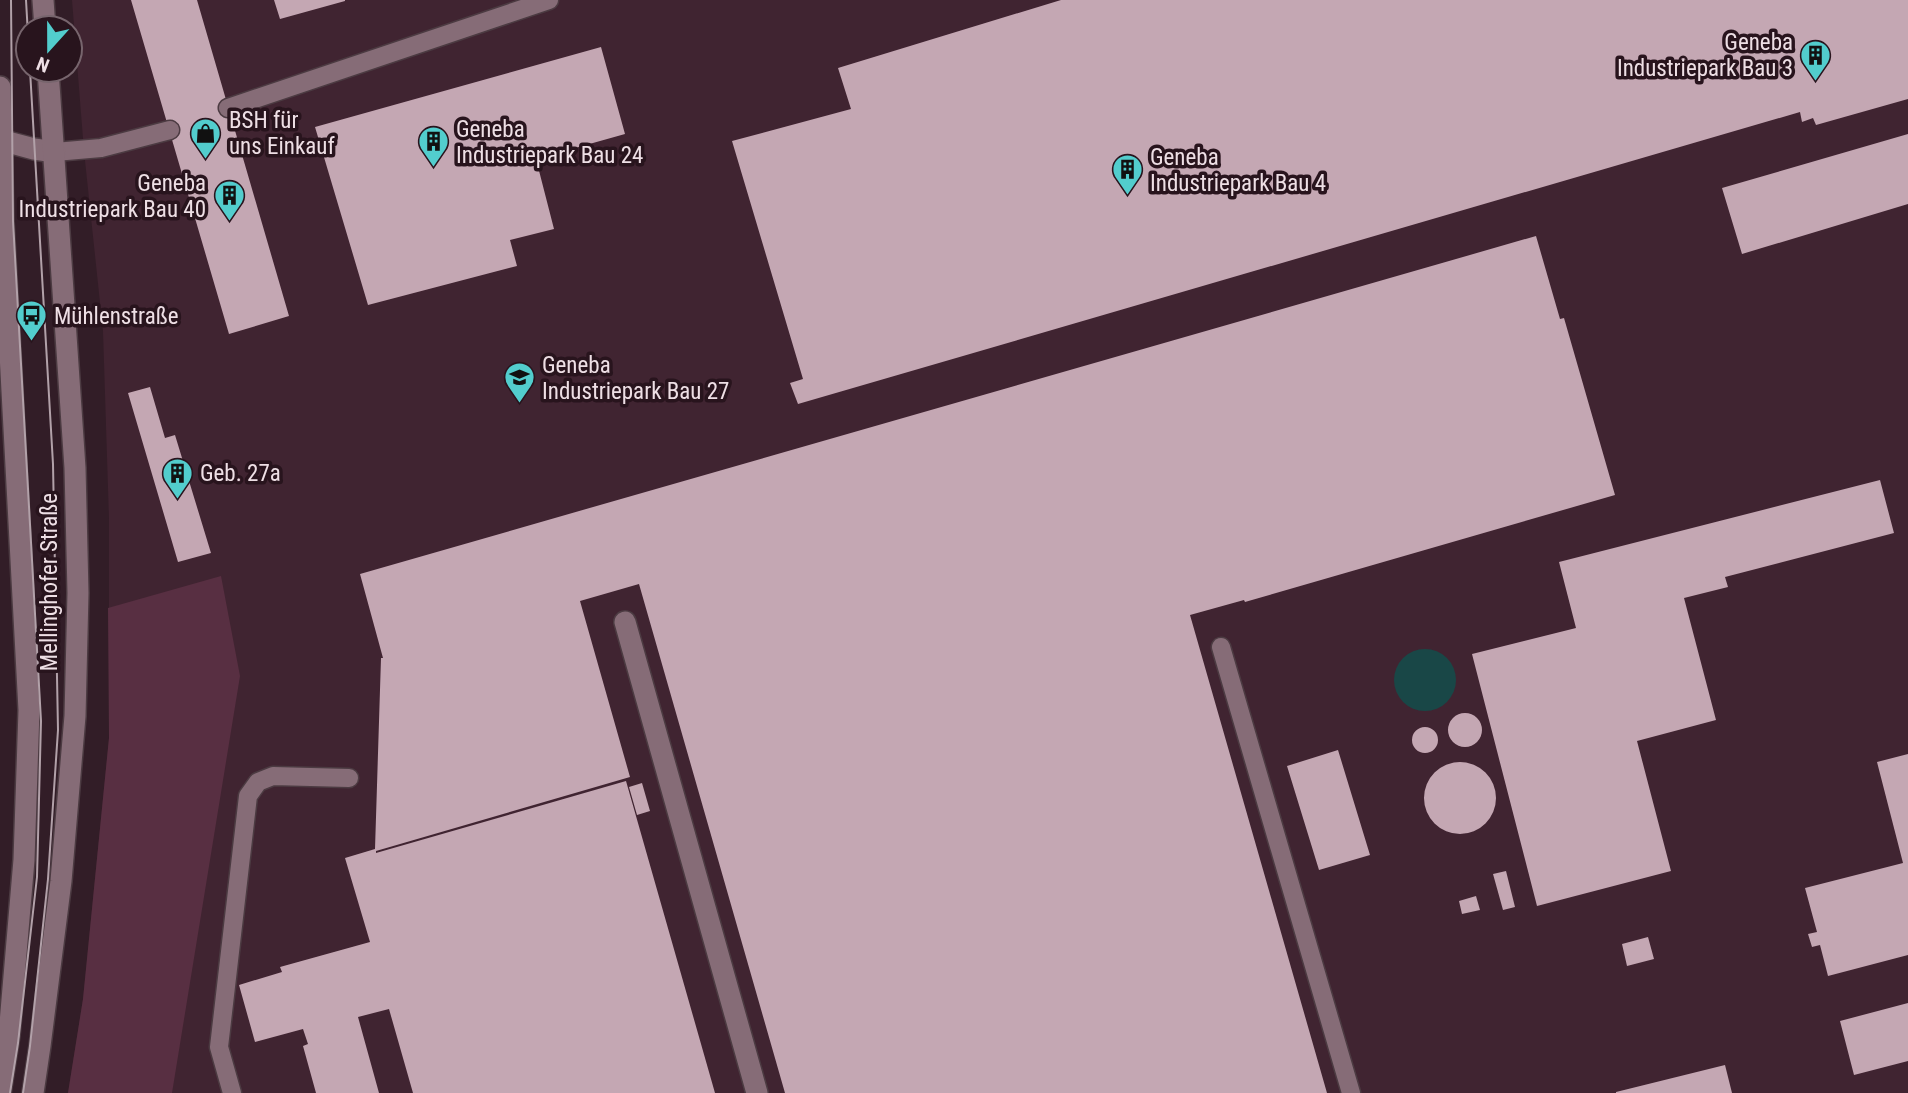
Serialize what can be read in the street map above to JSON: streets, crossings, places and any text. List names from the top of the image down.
{
  "streets": {
    "main road": ["Mellinghofer Straße"]
  },
  "places": {
    "building": [
      "Geneba Industriepark Bau 3",
      "Geneba Industriepark Bau 24",
      "Geneba Industriepark Bau 4",
      "Geneba Industriepark Bau 40",
      "Geb. 27a"
    ],
    "shop": ["BSH für uns Einkauf"],
    "bus stop": ["Mühlenstraße"],
    "school or university": ["Geneba Industriepark Bau 27"]
  },
  "north": "bottom"
}
